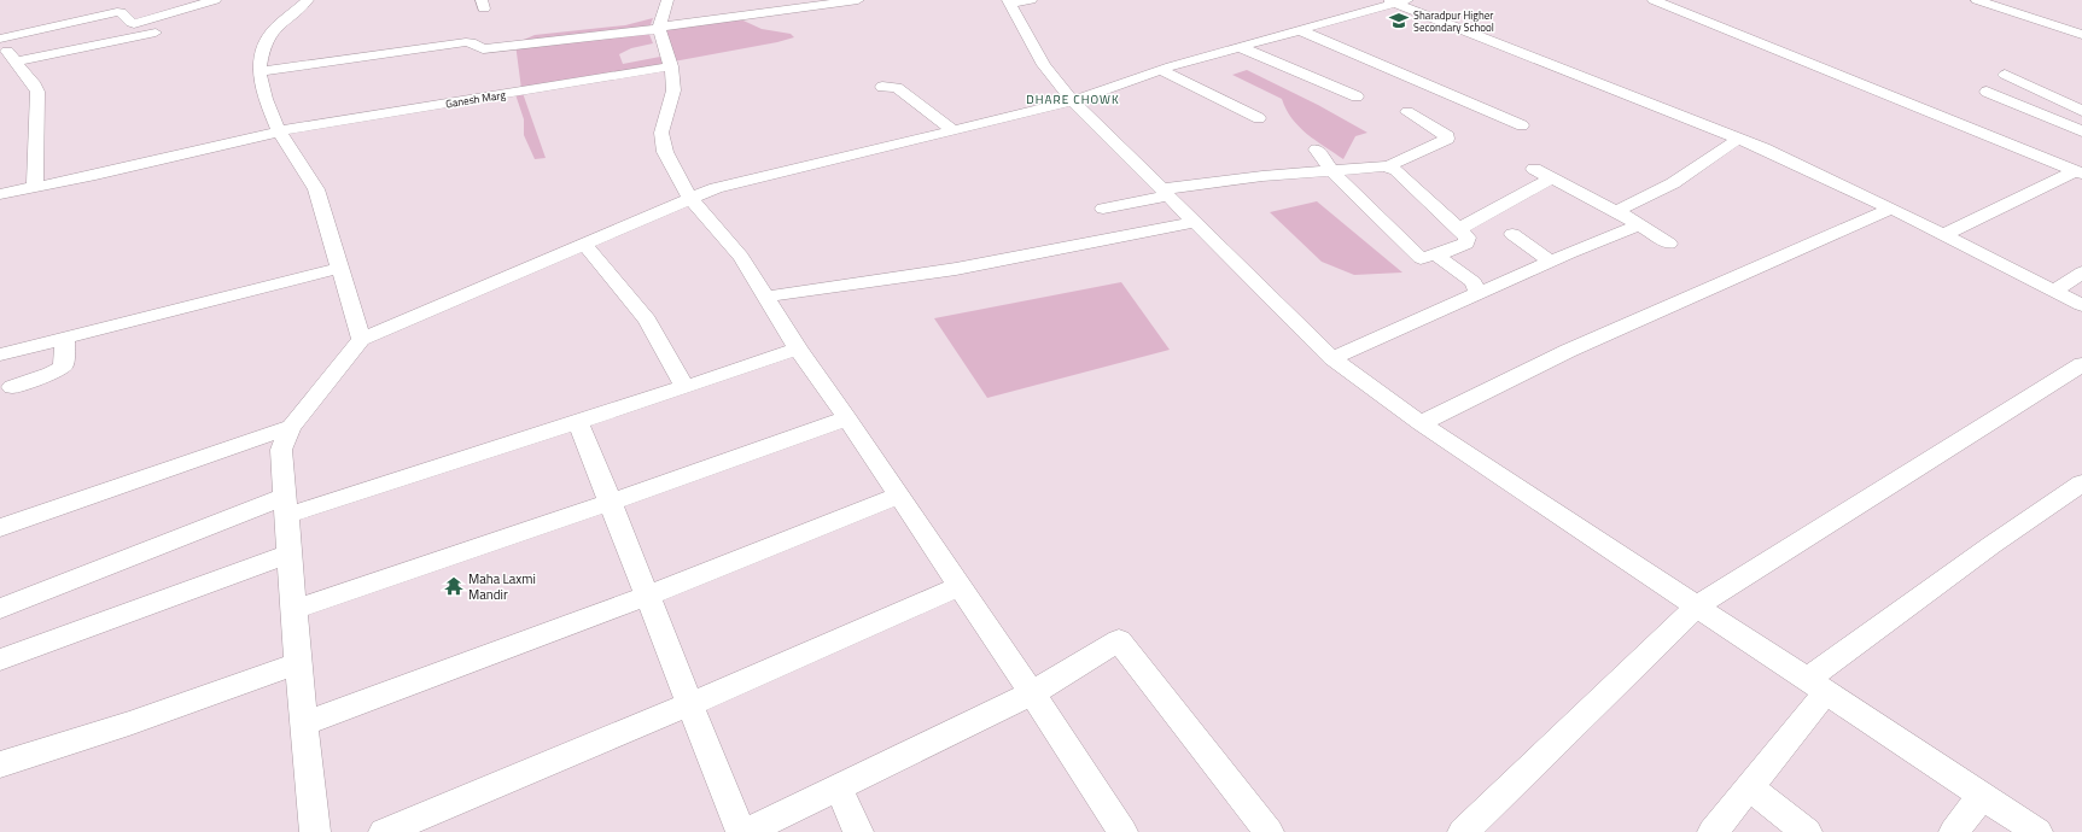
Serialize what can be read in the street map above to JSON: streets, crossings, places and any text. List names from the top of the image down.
{
  "streets": {
    "street": ["Ganesh Marg"]
  },
  "districts": ["DHARE CHOWK"],
  "places": {
    "school or university": ["Sharadpur Higher Secondary School"],
    "temple": ["Maha Laxmi Mandir"]
  }
}
